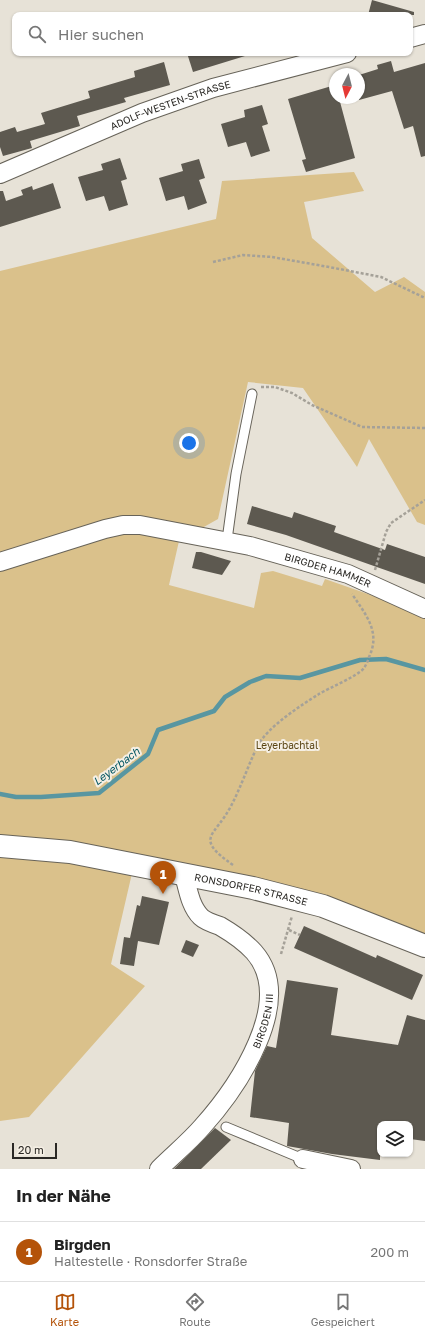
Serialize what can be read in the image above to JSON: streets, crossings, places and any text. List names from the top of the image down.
{
  "streets": {
    "main road": ["RONSDORFER STRASSE"],
    "street": ["ADOLF-WESTEN-STRASSE", "BIRGDER HAMMER", "BIRGDEN III"]
  },
  "crossings": [
    ["RONSDORFER STRASSE", "BIRGDEN III"]
  ],
  "water": ["Leyerbach"],
  "parks": ["Leyerbachtal"],
  "scale_bar": "20 m",
  "north": "bottom",
  "page": {
    "search": "Hier suchen",
    "pins": "1",
    "scale": "20 m",
    "heading": "In der Nähe",
    "list": [
      {
        "mark": "1",
        "name": "Birgden",
        "note": "Haltestelle · Ronsdorfer Straße",
        "value": "200 m"
      }
    ],
    "nav": ["Karte", "Route", "Gespeichert"]
  }
}
